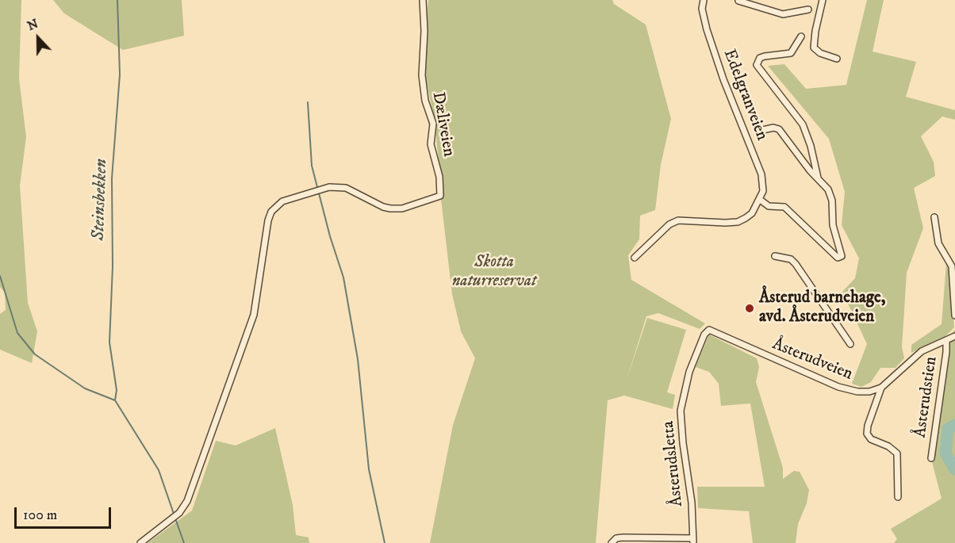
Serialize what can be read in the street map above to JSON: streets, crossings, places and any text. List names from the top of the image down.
{
  "streets": {
    "street": [
      "Edelgranveien",
      "Dæliveien",
      "Åsterudveien",
      "Åsterudstien",
      "Åsterudsletta"
    ]
  },
  "crossings": [
    ["Åsterudveien", "Åsterudsletta"]
  ],
  "water": ["Steinsbekken"],
  "parks": ["Skotta naturreservat"],
  "places": ["Åsterud barnehage, avd. Åsterudveien"],
  "scale_bar": "100 m",
  "north": "top"
}
